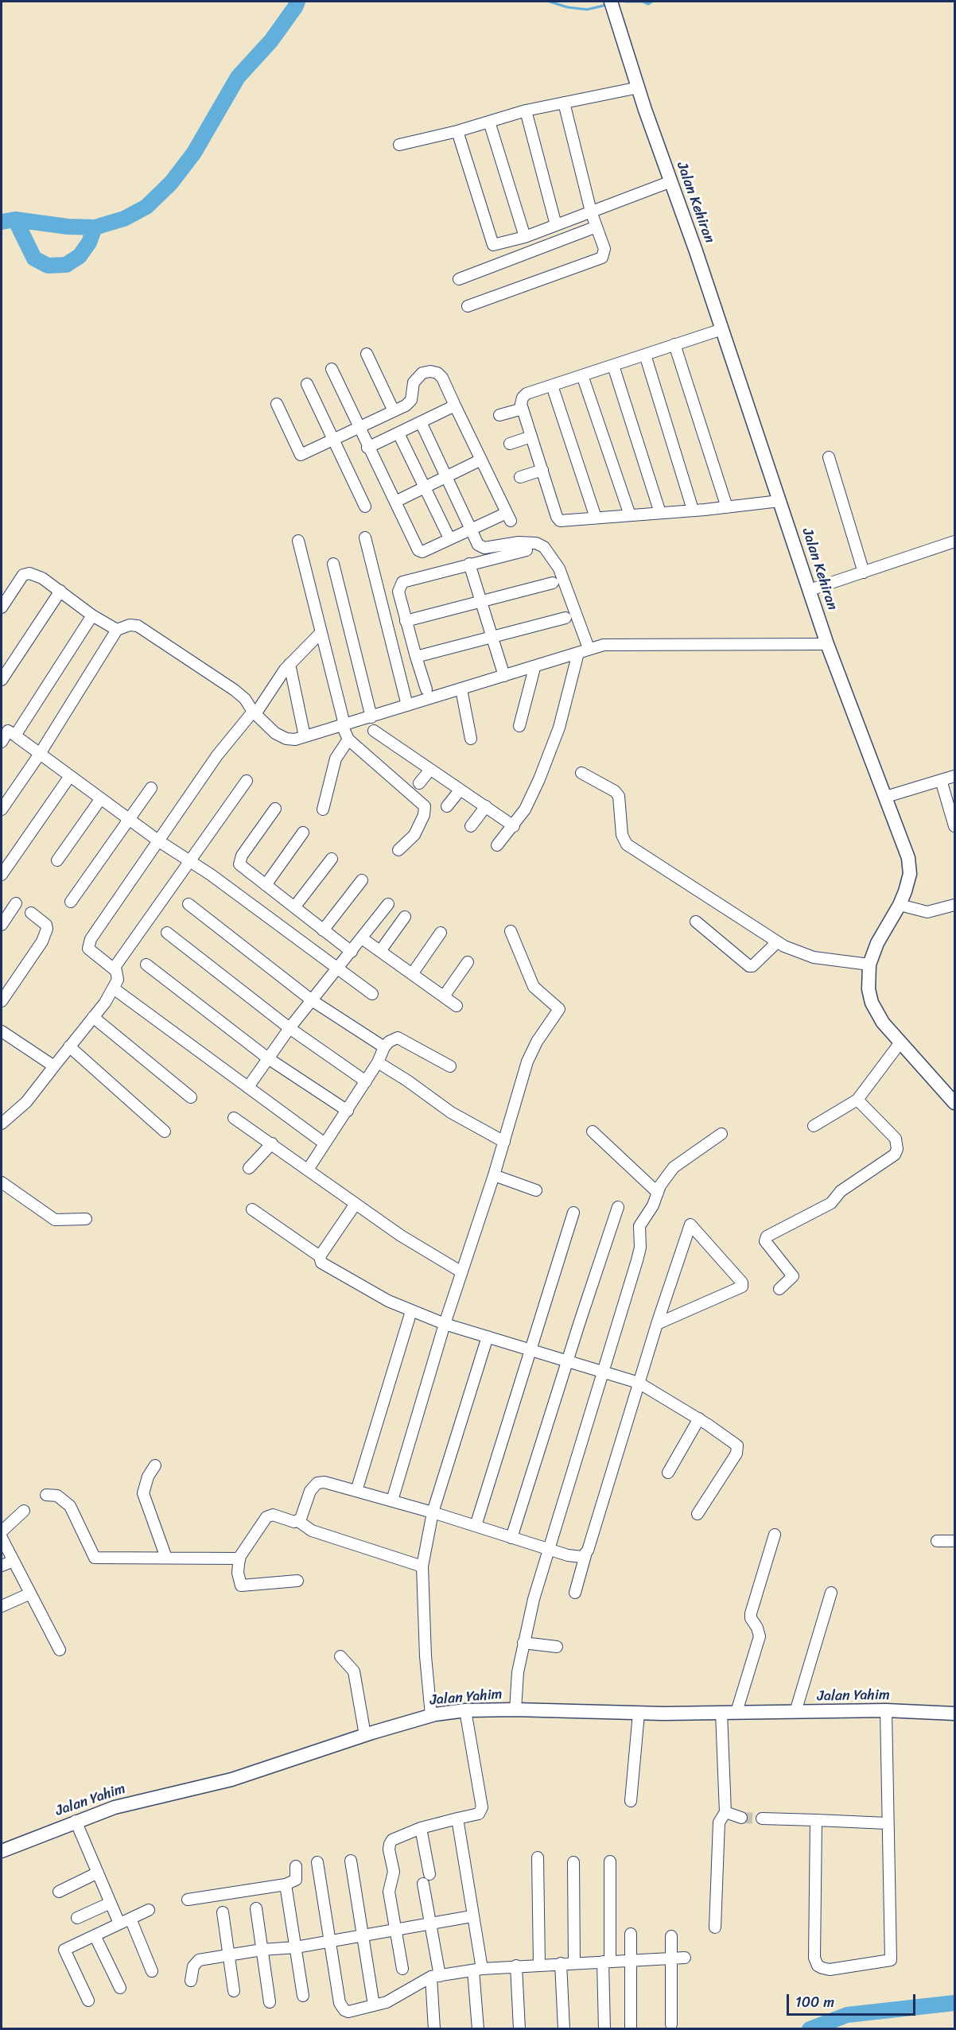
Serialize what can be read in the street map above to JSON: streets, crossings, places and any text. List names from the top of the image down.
{
  "streets": {
    "street": ["Jalan Kehiran", "Jalan Yahim"]
  },
  "scale_bar": "100 m"
}
